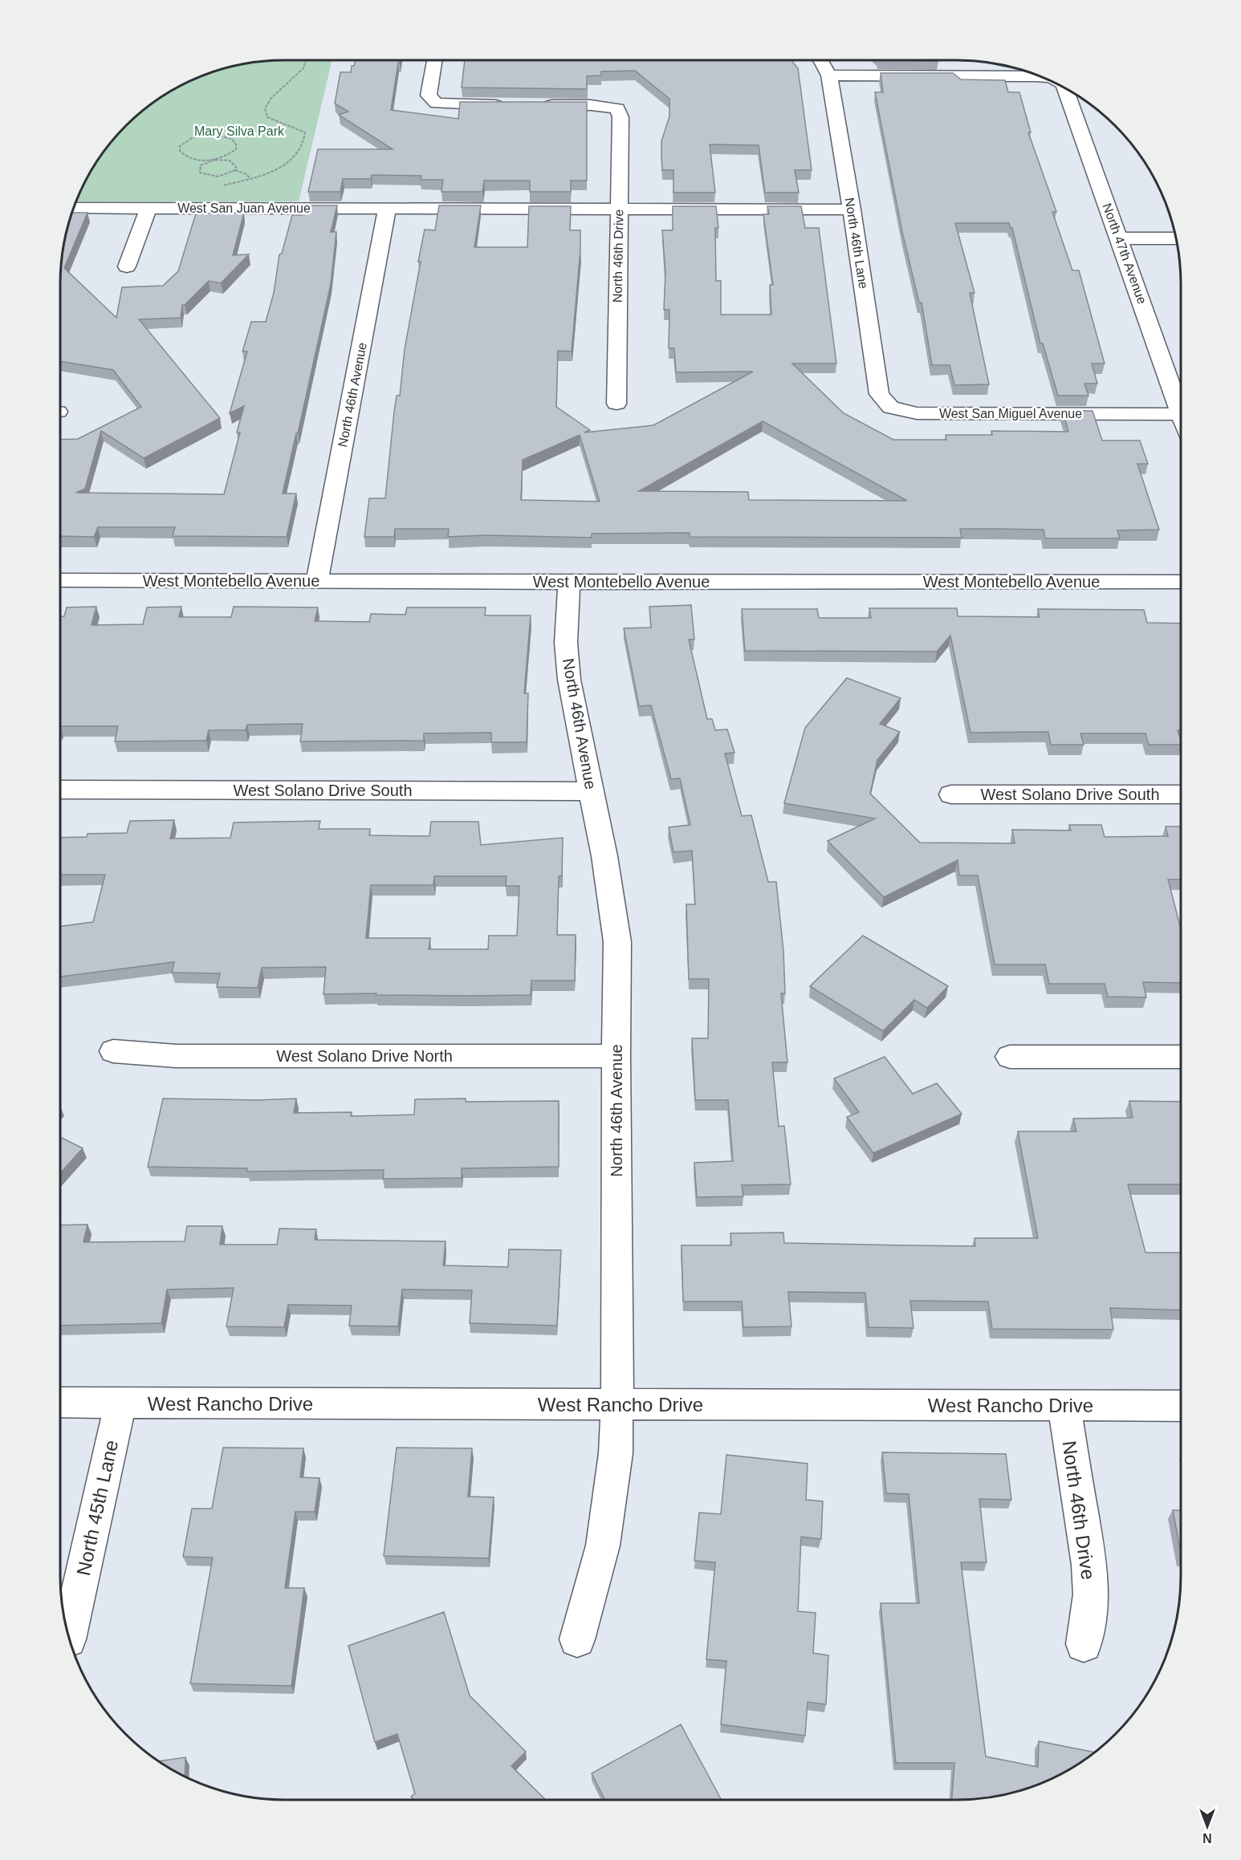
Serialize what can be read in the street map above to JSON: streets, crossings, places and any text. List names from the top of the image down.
{
  "streets": {
    "street": [
      "West San Juan Avenue",
      "North 46th Lane",
      "North 47th Avenue",
      "North 46th Drive",
      "North 46th Avenue",
      "West San Miguel Avenue",
      "West Montebello Avenue",
      "West Solano Drive South",
      "West Solano Drive North",
      "West Rancho Drive",
      "North 45th Lane"
    ]
  },
  "crossings": [
    ["West San Juan Avenue", "North 46th Lane"],
    ["West San Juan Avenue", "North 46th Drive"],
    ["West San Juan Avenue", "North 46th Avenue"],
    ["North 46th Lane", "North 47th Avenue"],
    ["North 46th Lane", "West San Miguel Avenue"],
    ["North 46th Drive", "West Rancho Drive"],
    ["North 46th Avenue", "West Montebello Avenue"],
    ["North 46th Avenue", "West Solano Drive South"],
    ["North 46th Avenue", "West Solano Drive North"],
    ["North 46th Avenue", "West Rancho Drive"],
    ["West Rancho Drive", "North 45th Lane"]
  ],
  "parks": ["Mary Silva Park"],
  "north": "bottom"
}
